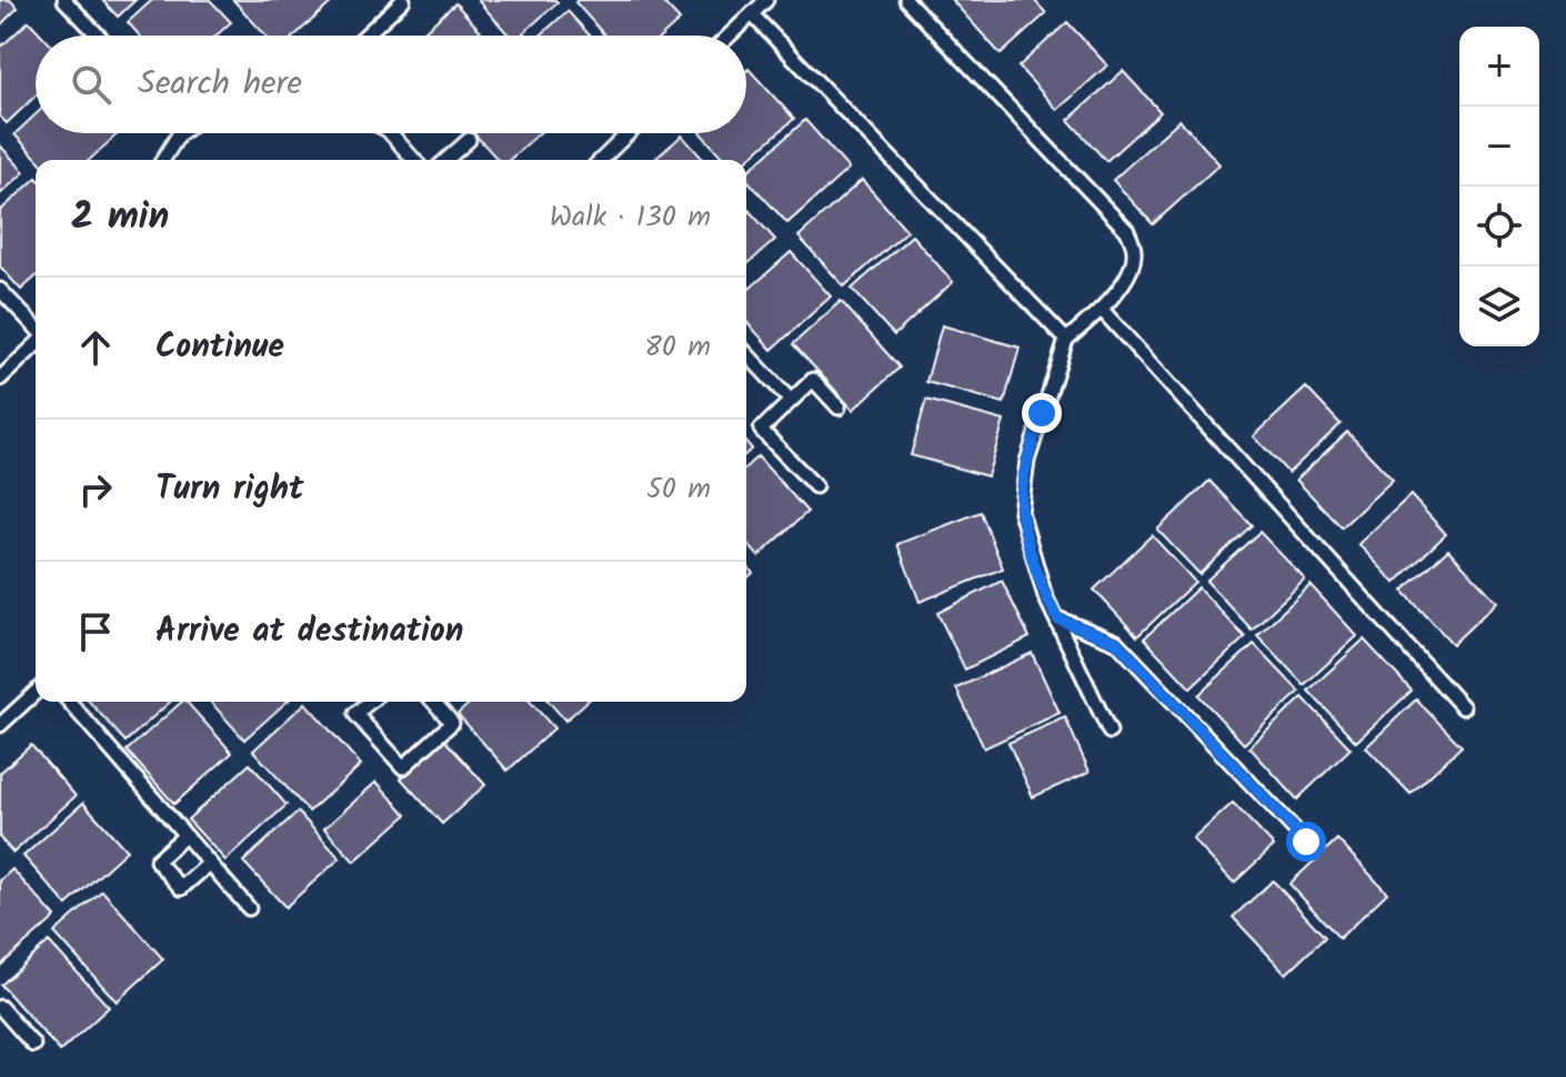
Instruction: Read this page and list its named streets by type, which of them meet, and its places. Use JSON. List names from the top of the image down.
{
  "page": {
    "map_buttons": ["+", "−"],
    "search": "Search here",
    "heading": ["2 min", "Walk · 130 m"],
    "list": [
      ["Continue", "80 m"],
      ["Turn right", "50 m"],
      "Arrive at destination"
    ]
  }
}
